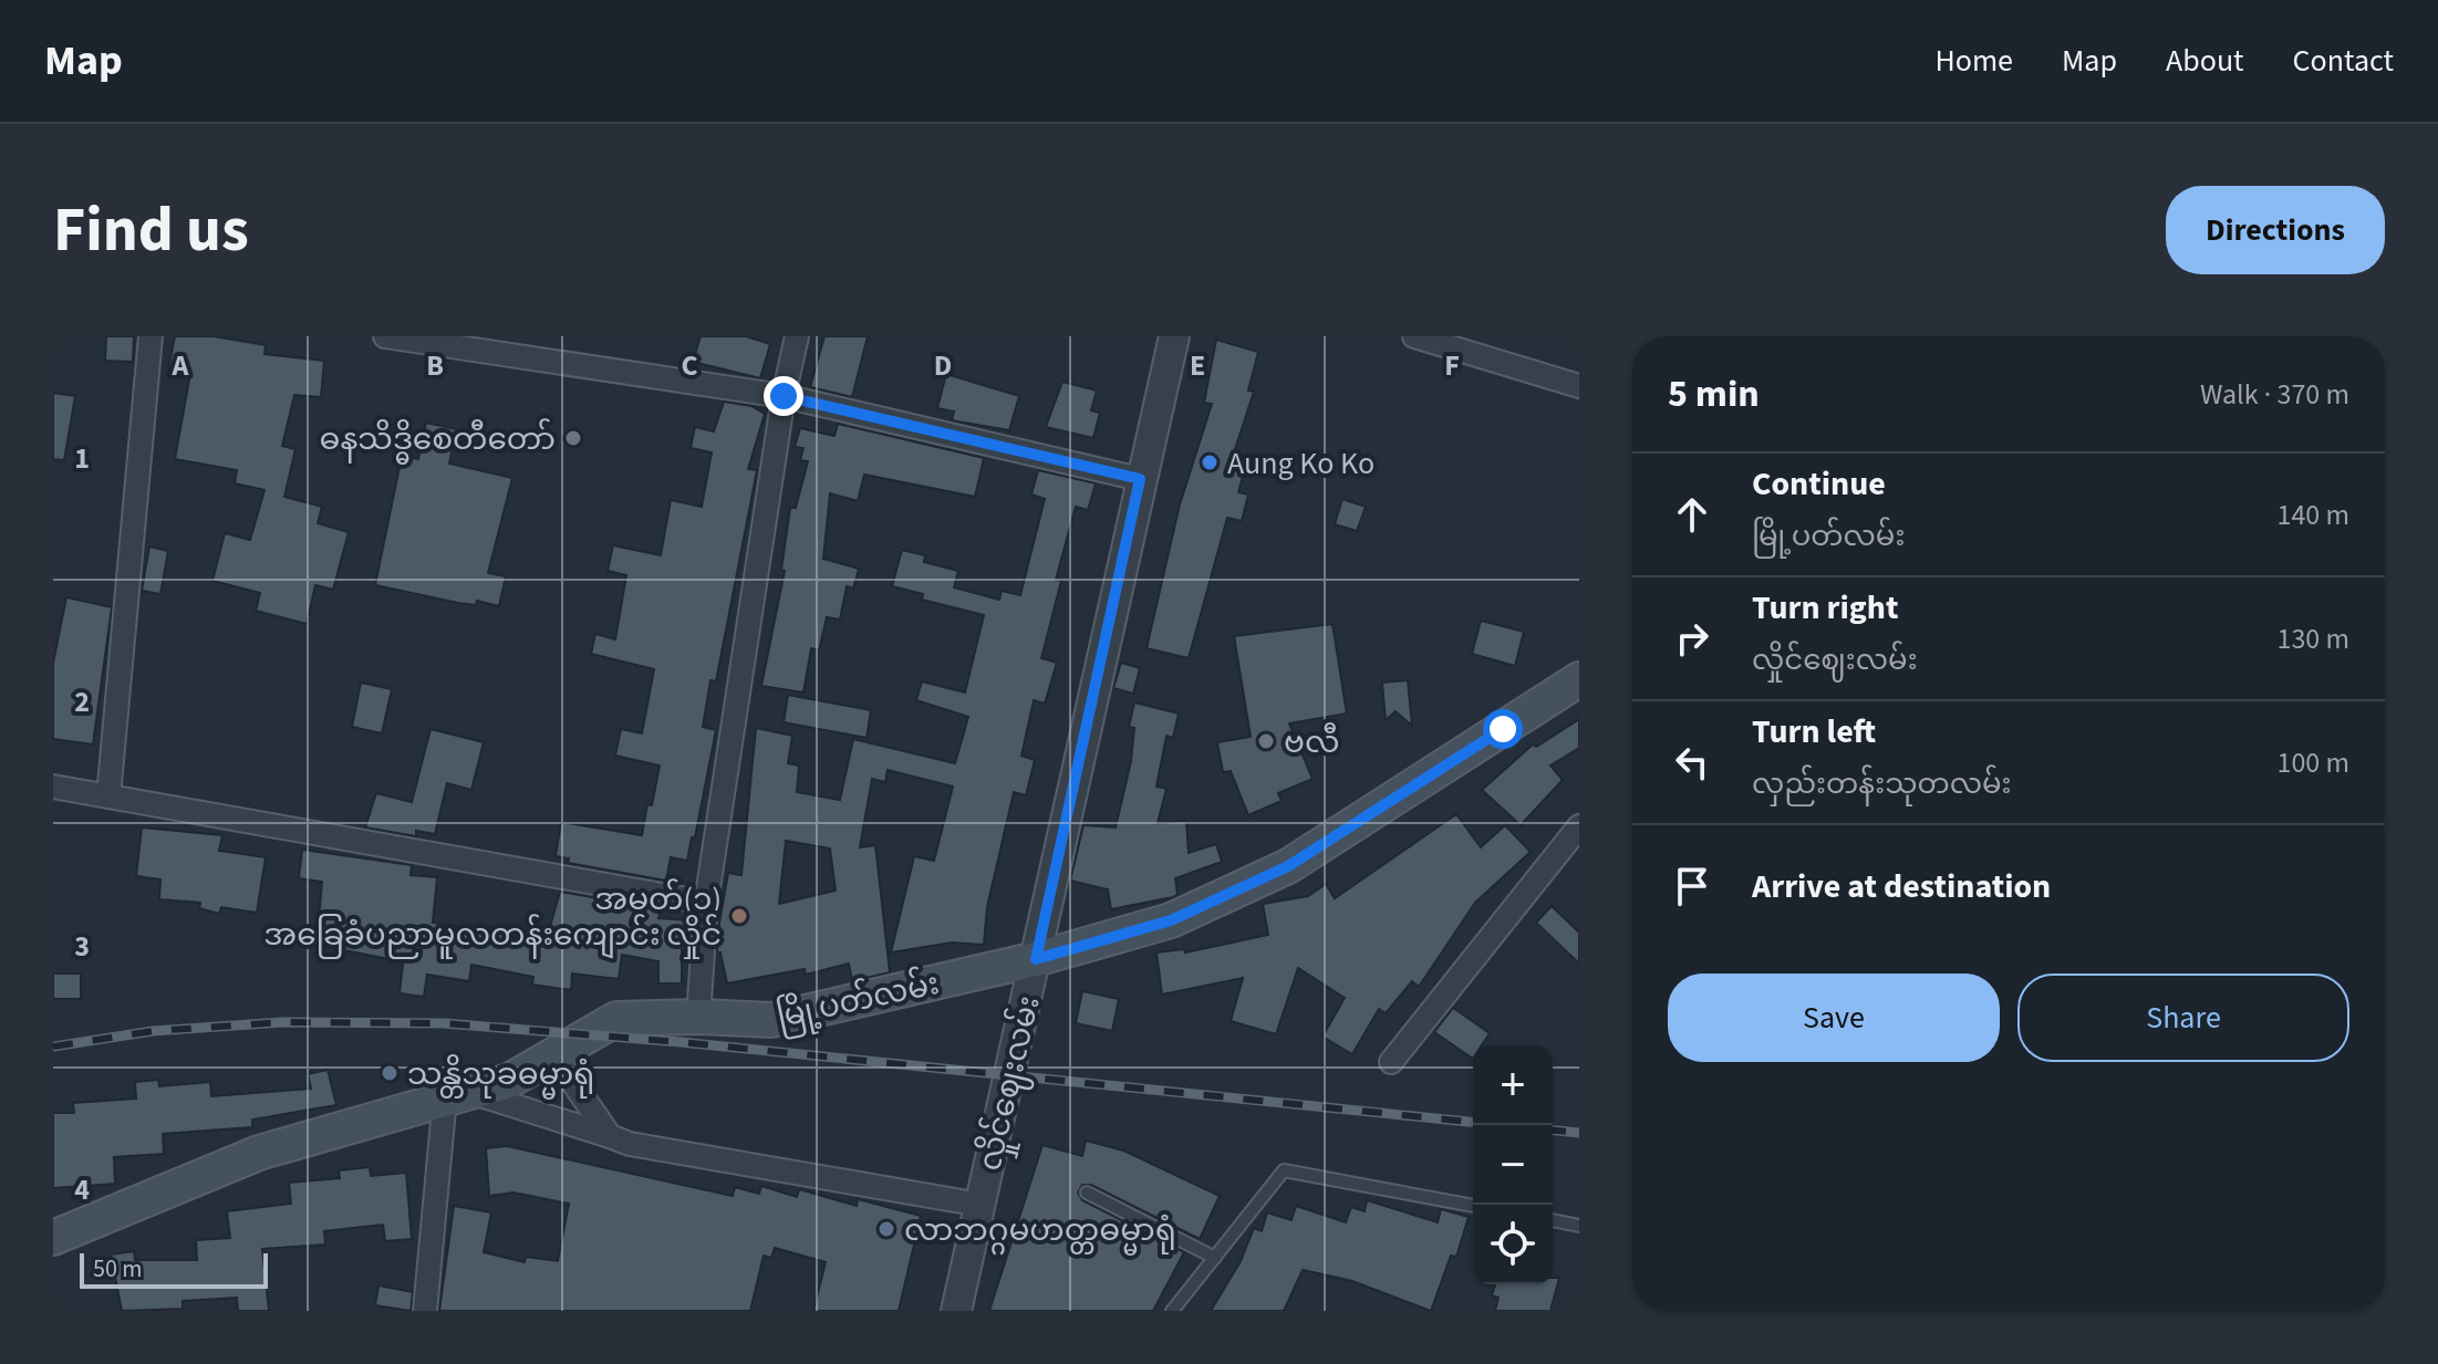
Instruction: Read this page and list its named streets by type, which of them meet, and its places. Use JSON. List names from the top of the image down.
{
  "streets": {
    "main road": ["မြို့ပတ်လမ်း"],
    "street": ["လှိုင်ဈေးလမ်း"]
  },
  "crossings": [
    ["မြို့ပတ်လမ်း", "လှိုင်ဈေးလမ်း"]
  ],
  "places": [
    "ဓနသိဒ္ဓိစေတီတော်",
    "Aung Ko Ko",
    "ဗလီ",
    "အမှတ်(၁) အခြေခံပညာမူလတန်းကျောင်း လှိုင်",
    "သန္တိသုခဓမ္မာရုံ",
    "လာဘဂ္ဂမဟတ္တဓမ္မာရုံ"
  ],
  "scale_bar": "50 m",
  "page": {
    "header": "Map",
    "nav": [
      "Home",
      "Map",
      "About",
      "Contact"
    ],
    "buttons": [
      "Directions",
      ["Save", "Share"]
    ],
    "title": "Find us",
    "heading": ["5 min", "Walk · 370 m"],
    "list": [
      ["Continue", "မြို့ပတ်လမ်း", "140 m"],
      ["Turn right", "လှိုင်ဈေးလမ်း", "130 m"],
      ["Turn left", "လှည်းတန်းသုတလမ်း", "100 m"],
      "Arrive at destination"
    ],
    "map_buttons": ["+", "−"],
    "scale": "50 m"
  },
  "grid": {
    "columns": [
      "A",
      "B",
      "C",
      "D",
      "E",
      "F"
    ],
    "rows": [
      "1",
      "2",
      "3",
      "4"
    ]
  }
}
